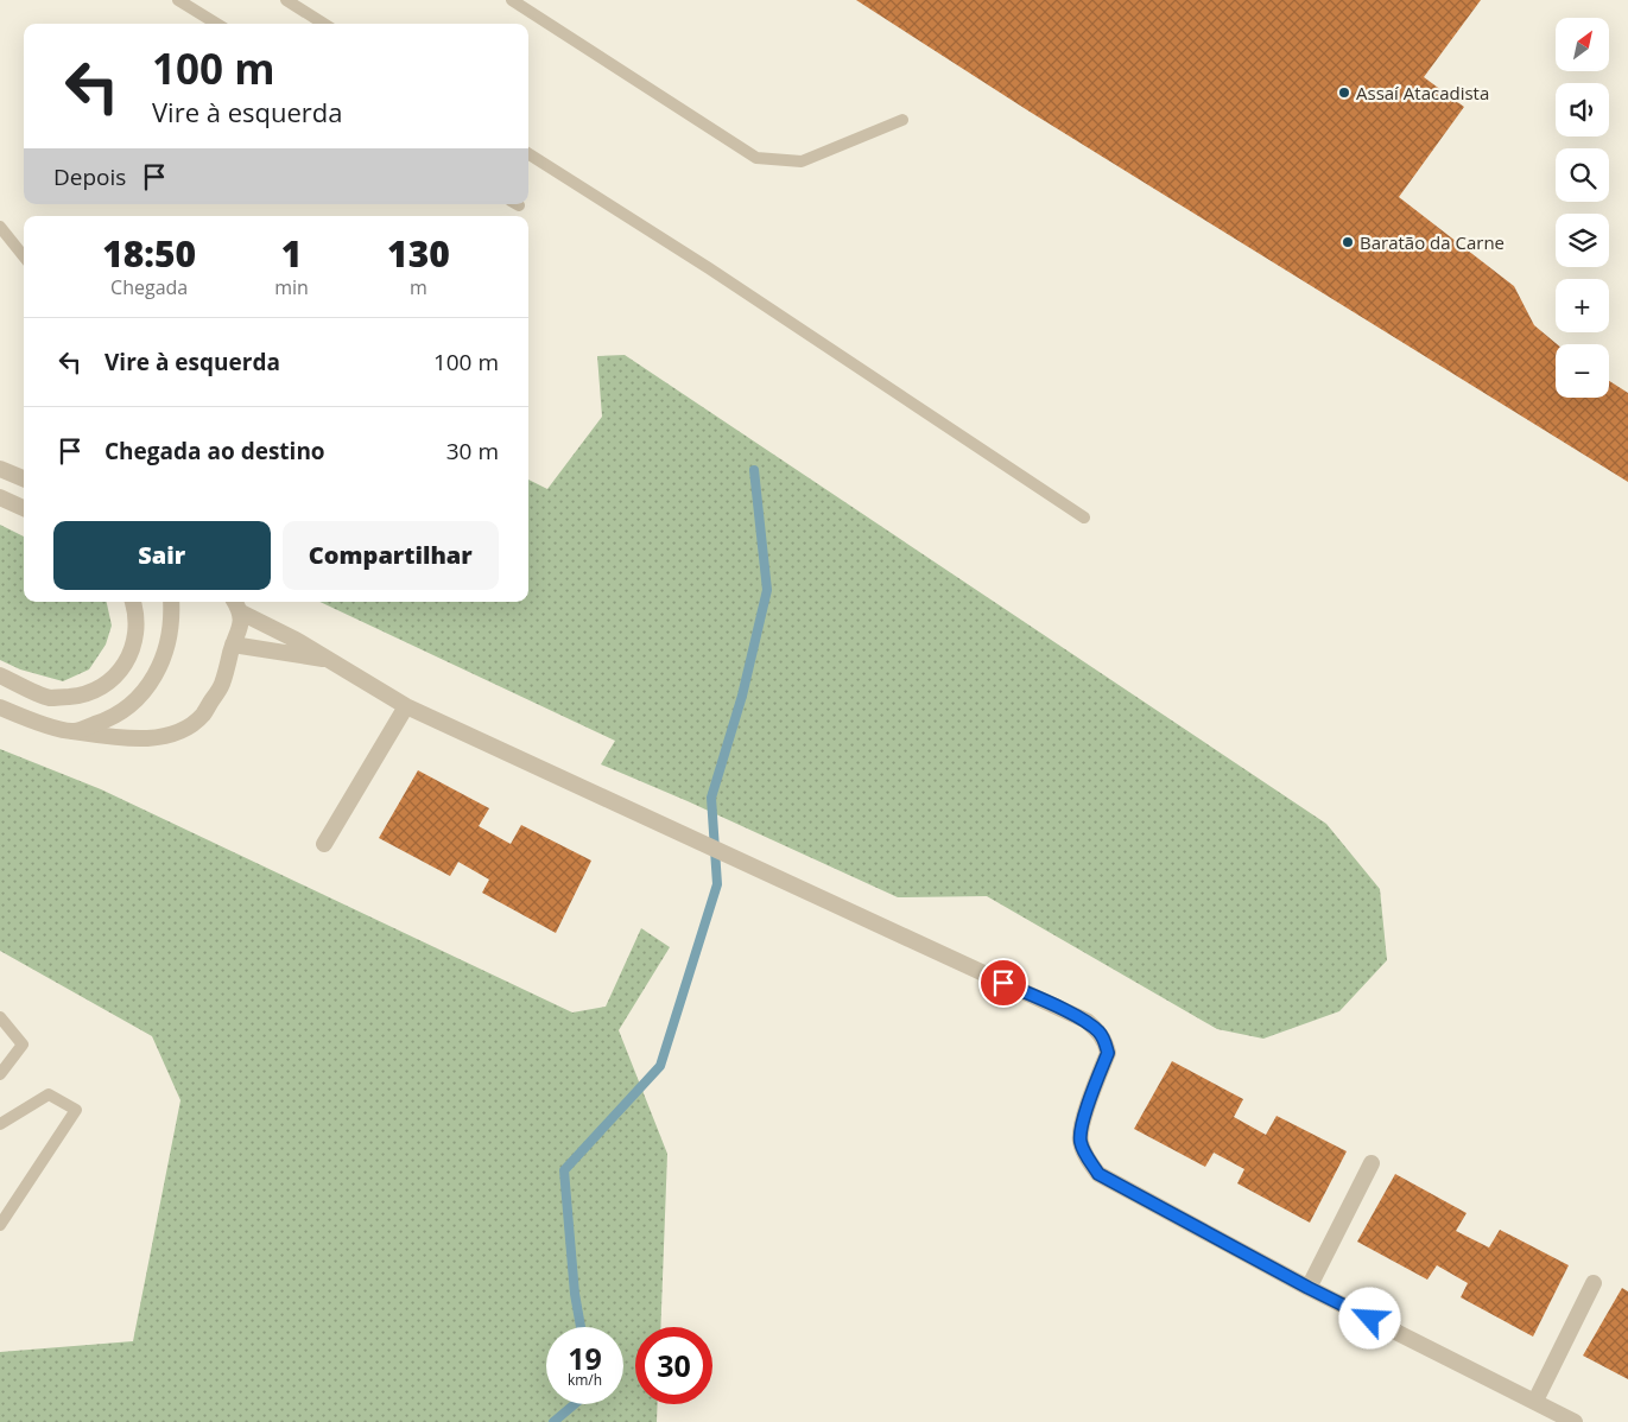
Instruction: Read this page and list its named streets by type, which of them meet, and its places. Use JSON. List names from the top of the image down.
{
  "places": ["Assaí Atacadista", "Baratão da Carne"],
  "north": "top right",
  "page": {
    "map_buttons": ["+", "−"],
    "turn": ["100 m", "Vire à esquerda"],
    "then": "Depois",
    "eta": [
      "18:50",
      "Chegada",
      "1",
      "min",
      "130",
      "m"
    ],
    "list": [
      {
        "name": "Vire à esquerda",
        "value": "100 m"
      },
      {
        "name": "Chegada ao destino",
        "value": "30 m"
      }
    ],
    "buttons": ["Sair", "Compartilhar"],
    "speed": "19 km/h",
    "limit": "30"
  }
}
